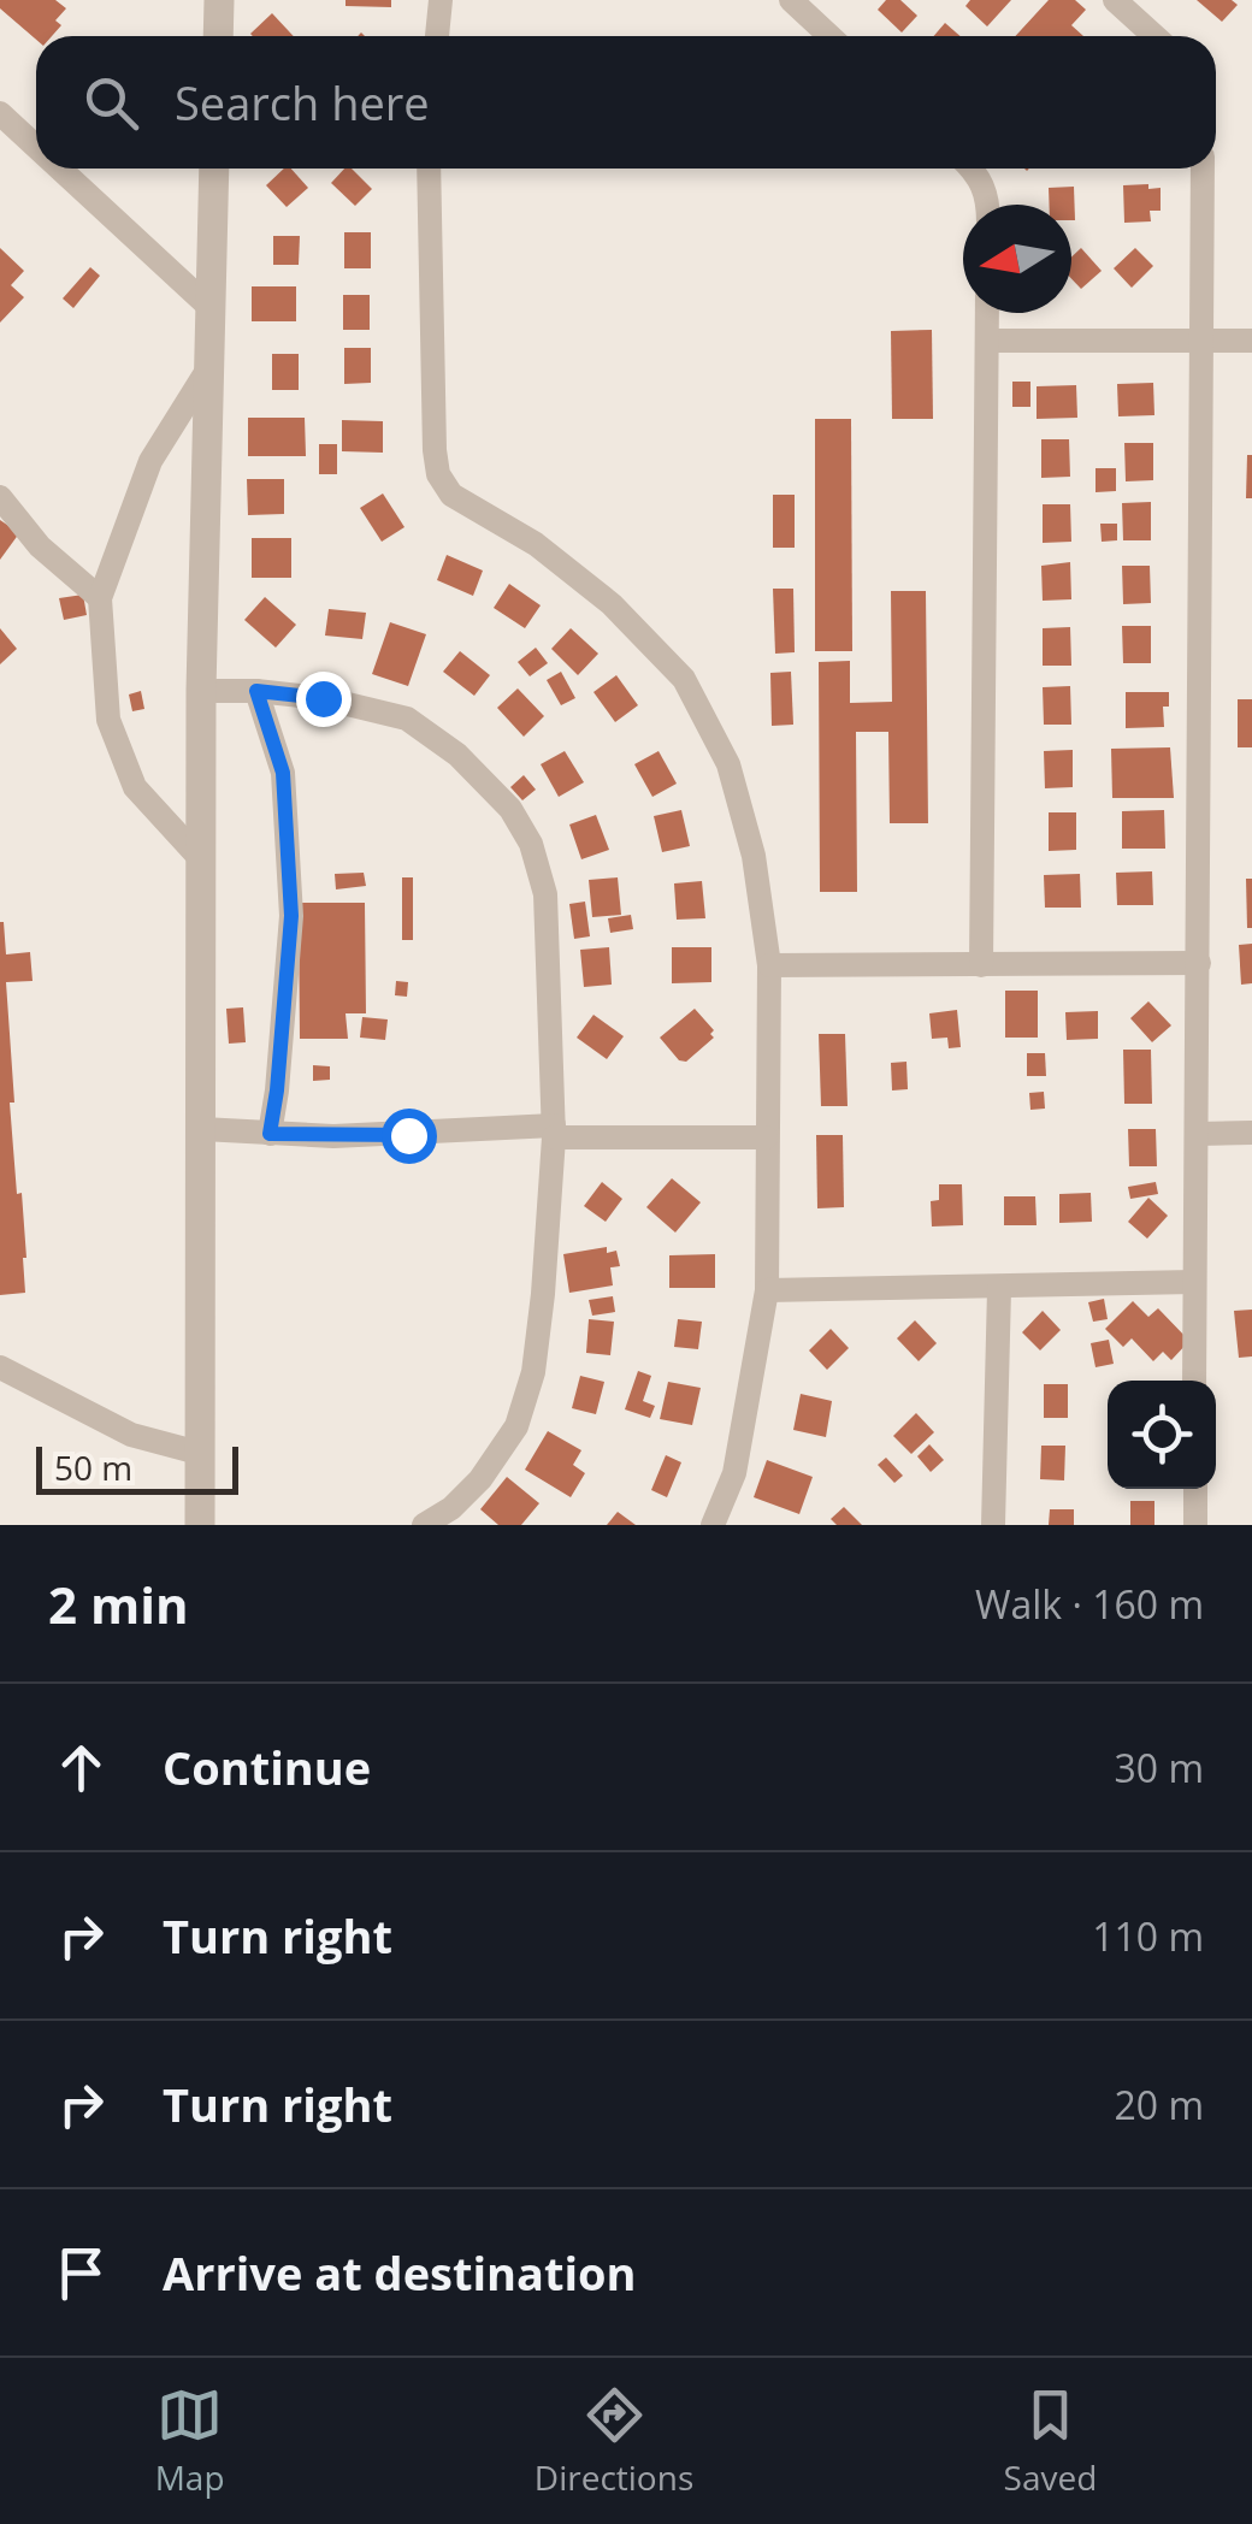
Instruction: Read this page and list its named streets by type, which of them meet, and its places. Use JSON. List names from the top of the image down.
{
  "scale_bar": "50 m",
  "north": "left",
  "page": {
    "search": "Search here",
    "scale": "50 m",
    "heading": ["2 min", "Walk · 160 m"],
    "list": [
      ["Continue", "30 m"],
      ["Turn right", "110 m"],
      ["Turn right", "20 m"],
      "Arrive at destination"
    ],
    "nav": ["Map", "Directions", "Saved"]
  }
}
